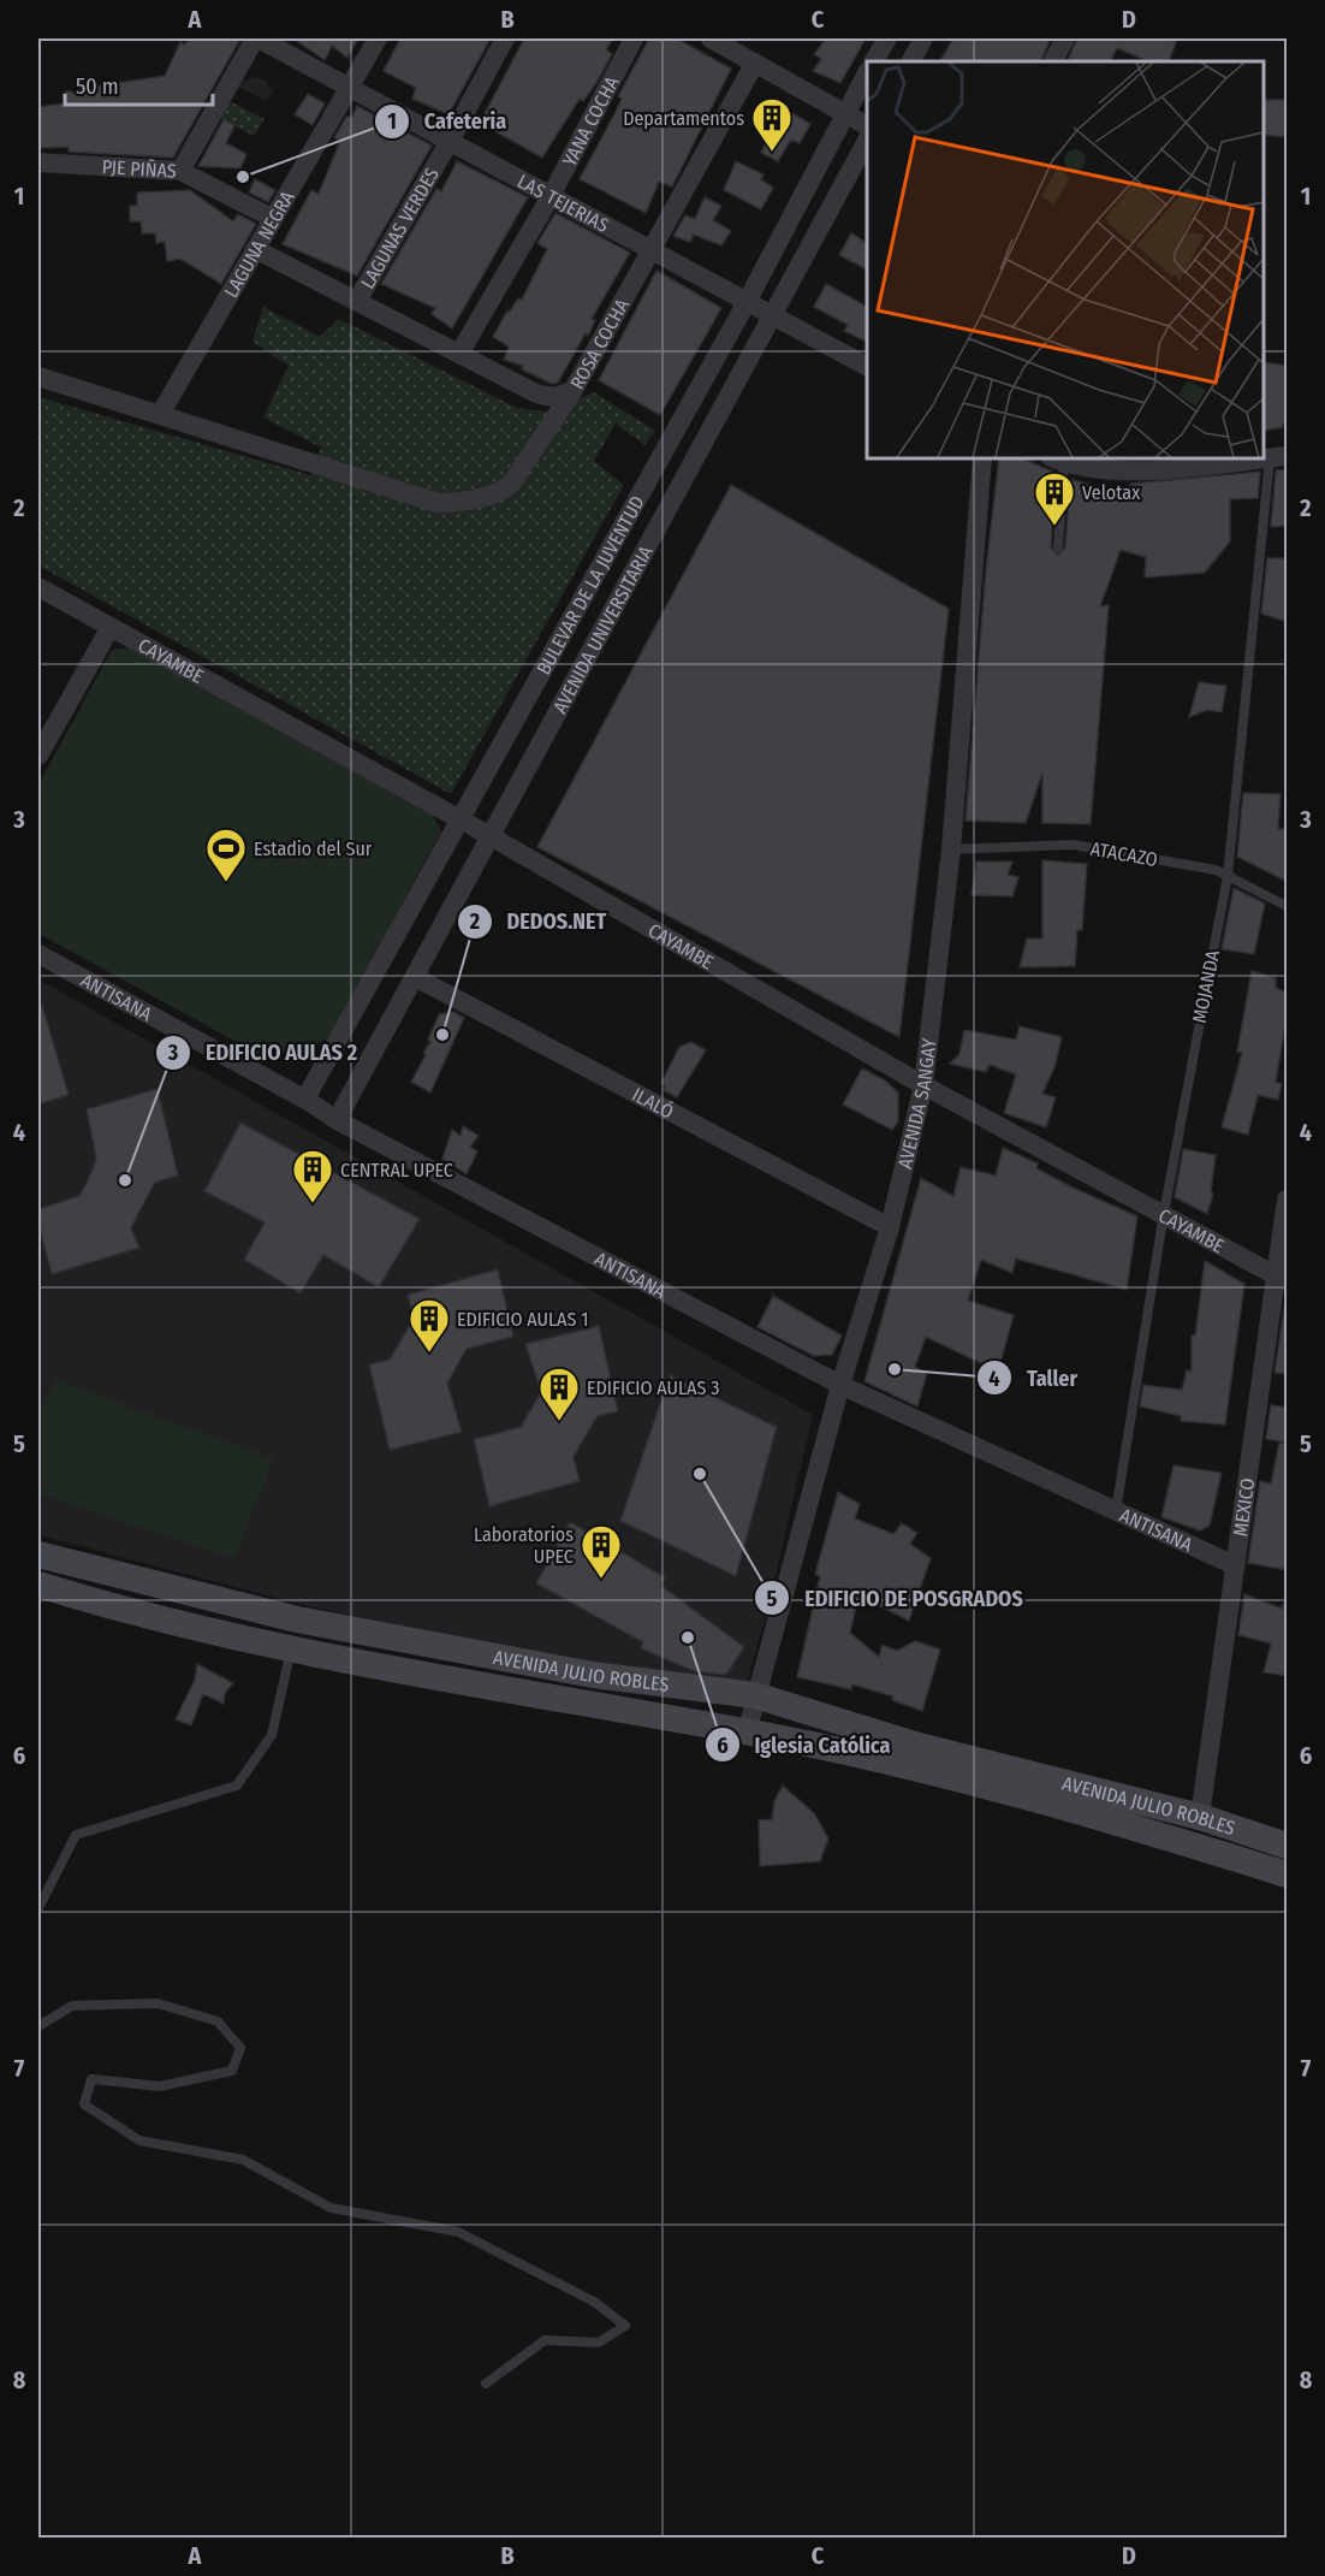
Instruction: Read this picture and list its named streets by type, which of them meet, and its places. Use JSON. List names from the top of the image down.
{
  "streets": {
    "main road": ["AVENIDA JULIO ROBLES"],
    "street": [
      "YANA COCHA",
      "PJE PIÑAS",
      "LAS TEJERIAS",
      "LAGUNAS VERDES",
      "LAGUNA NEGRA",
      "ROSA COCHA",
      "BULEVAR DE LA JUVENTUD",
      "AVENIDA UNIVERSITARIA",
      "CAYAMBE",
      "ANTISANA",
      "ILALÓ",
      "AVENIDA SANGAY",
      "MEXICO"
    ],
    "lane": ["ATACAZO", "MOJANDA"]
  },
  "crossings": [
    ["YANA COCHA", "LAS TEJERIAS"],
    ["YANA COCHA", "ROSA COCHA"],
    ["PJE PIÑAS", "LAGUNA NEGRA"],
    ["LAS TEJERIAS", "LAGUNAS VERDES"],
    ["LAS TEJERIAS", "LAGUNA NEGRA"],
    ["LAS TEJERIAS", "ROSA COCHA"],
    ["LAS TEJERIAS", "BULEVAR DE LA JUVENTUD"],
    ["LAS TEJERIAS", "AVENIDA UNIVERSITARIA"],
    ["LAGUNAS VERDES", "ROSA COCHA"],
    ["LAGUNA NEGRA", "ROSA COCHA"],
    ["BULEVAR DE LA JUVENTUD", "CAYAMBE"],
    ["BULEVAR DE LA JUVENTUD", "ANTISANA"],
    ["AVENIDA UNIVERSITARIA", "CAYAMBE"],
    ["AVENIDA UNIVERSITARIA", "ANTISANA"],
    ["AVENIDA UNIVERSITARIA", "ILALÓ"],
    ["CAYAMBE", "MOJANDA"],
    ["CAYAMBE", "AVENIDA SANGAY"],
    ["CAYAMBE", "MEXICO"],
    ["ATACAZO", "MOJANDA"],
    ["ATACAZO", "AVENIDA SANGAY"],
    ["MOJANDA", "ANTISANA"],
    ["ANTISANA", "AVENIDA SANGAY"],
    ["ANTISANA", "MEXICO"],
    ["ILALÓ", "AVENIDA SANGAY"],
    ["AVENIDA SANGAY", "AVENIDA JULIO ROBLES"],
    ["MEXICO", "AVENIDA JULIO ROBLES"]
  ],
  "places": {
    "building": [
      "Departamentos",
      "Velotax",
      "CENTRAL UPEC",
      "EDIFICIO AULAS 1",
      "EDIFICIO AULAS 3",
      "Laboratorios UPEC"
    ],
    "other": [
      "Cafeteria",
      "DEDOS.NET",
      "EDIFICIO AULAS 2",
      "Taller",
      "EDIFICIO DE POSGRADOS",
      "Iglesia Católica"
    ],
    "sports": ["Estadio del Sur"]
  },
  "scale_bar": "50 m",
  "grid": {
    "columns": [
      "A",
      "B",
      "C",
      "D"
    ],
    "rows": [
      "1",
      "2",
      "3",
      "4",
      "5",
      "6",
      "7",
      "8"
    ]
  }
}
